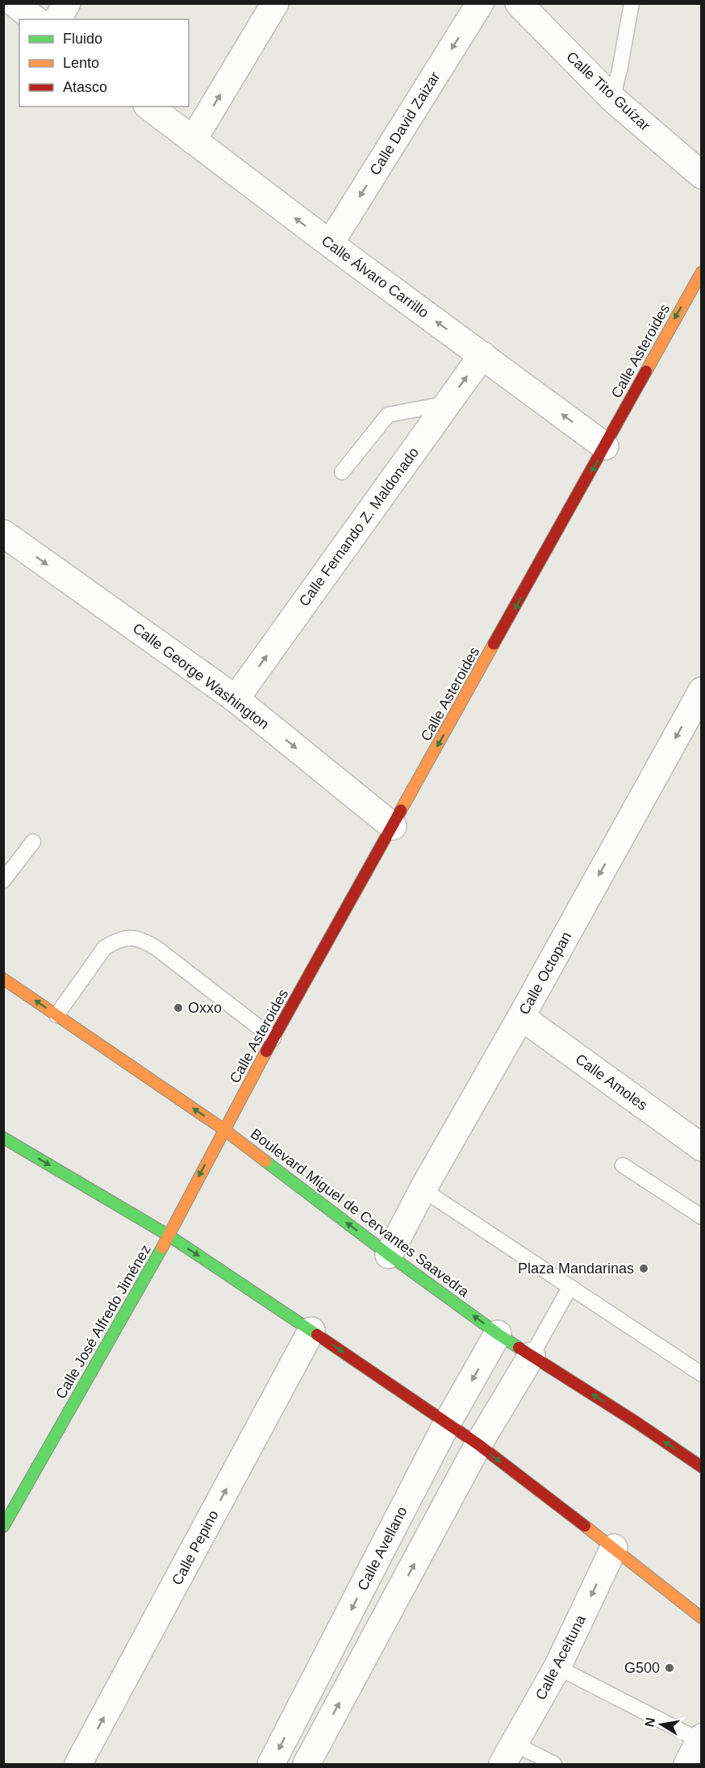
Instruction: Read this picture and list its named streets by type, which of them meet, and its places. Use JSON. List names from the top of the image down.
{
  "streets": {
    "main road": ["Calle Asteroides", "Boulevard Miguel de Cervantes Saavedra", "Calle José Alfredo Jiménez"],
    "street": [
      "Calle Tito Guízar",
      "Calle David Zaizar",
      "Calle Álvaro Carrillo",
      "Calle Fernando Z. Maldonado",
      "Calle George Washington",
      "Calle Octopan",
      "Calle Amoles",
      "Calle Pepino",
      "Calle Avellano",
      "Calle Aceituna"
    ]
  },
  "crossings": [
    ["Calle David Zaizar", "Calle Álvaro Carrillo"],
    ["Calle Álvaro Carrillo", "Calle Asteroides"],
    ["Calle Álvaro Carrillo", "Calle Fernando Z. Maldonado"],
    ["Calle Asteroides", "Calle George Washington"],
    ["Calle Asteroides", "Boulevard Miguel de Cervantes Saavedra"],
    ["Calle Asteroides", "Calle José Alfredo Jiménez"],
    ["Calle Fernando Z. Maldonado", "Calle George Washington"],
    ["Calle Octopan", "Calle Amoles"],
    ["Calle Octopan", "Boulevard Miguel de Cervantes Saavedra"],
    ["Boulevard Miguel de Cervantes Saavedra", "Calle José Alfredo Jiménez"],
    ["Boulevard Miguel de Cervantes Saavedra", "Calle Avellano"]
  ],
  "one_way": [
    "Calle Álvaro Carrillo",
    "Calle Asteroides",
    "Calle Fernando Z. Maldonado",
    "Calle George Washington",
    "Calle Octopan",
    "Boulevard Miguel de Cervantes Saavedra"
  ],
  "places": ["Oxxo", "Plaza Mandarinas", "G500"],
  "legend": ["Fluido", "Lento", "Atasco"],
  "north": "left"
}
